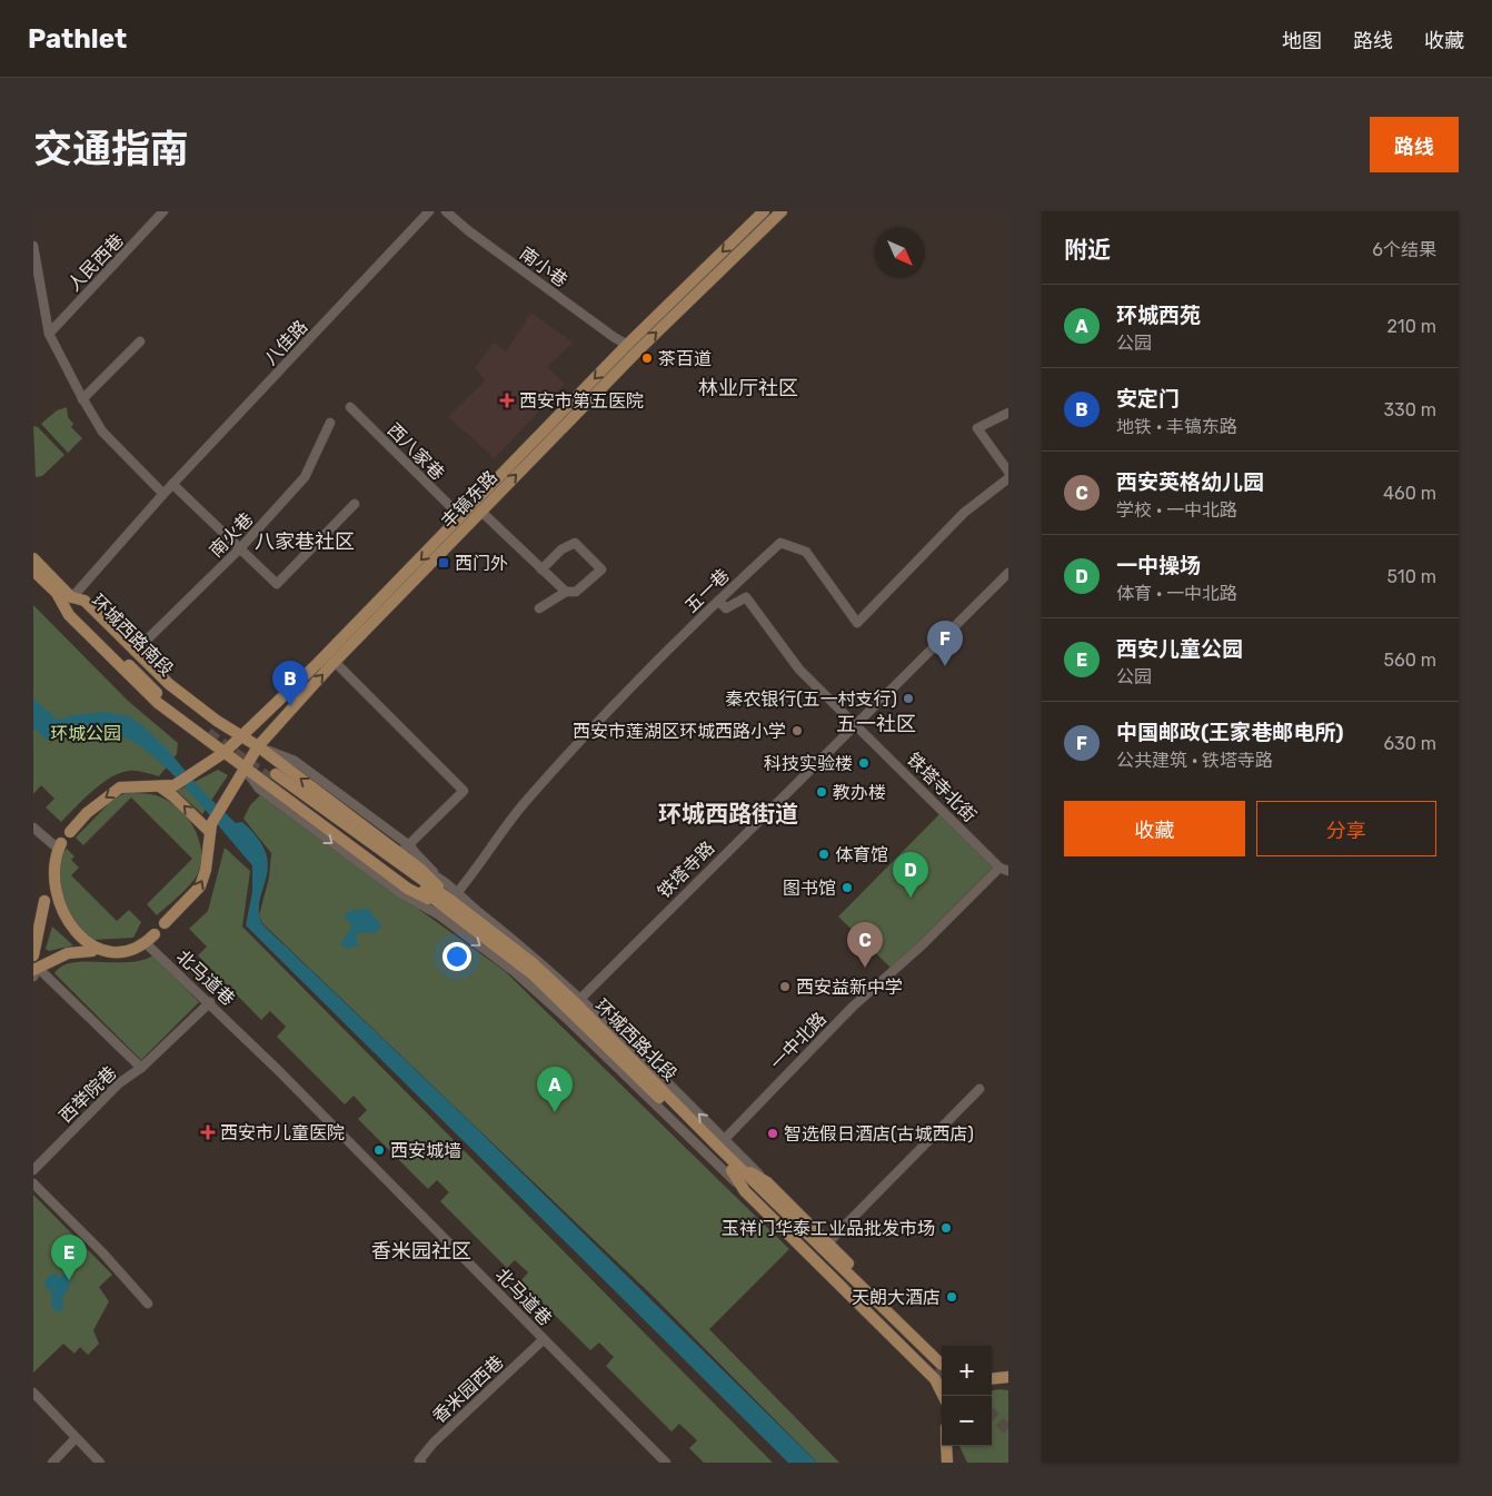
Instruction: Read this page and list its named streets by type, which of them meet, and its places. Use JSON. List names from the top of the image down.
{
  "streets": {
    "main road": ["丰镐东路", "环城西路南段", "环城西路北段"],
    "street": [
      "人民西巷",
      "南小巷",
      "八佳路",
      "西八家巷",
      "南火巷",
      "五一巷",
      "铁塔寺北街",
      "铁塔寺路",
      "北马道巷",
      "一中北路",
      "西举院巷",
      "香米园西巷"
    ]
  },
  "crossings": [
    ["南小巷", "丰镐东路"],
    ["八佳路", "环城西路南段"],
    ["西八家巷", "丰镐东路"],
    ["五一巷", "铁塔寺北街"],
    ["五一巷", "环城西路北段"],
    ["铁塔寺北街", "铁塔寺路"],
    ["铁塔寺北街", "一中北路"],
    ["铁塔寺路", "环城西路北段"],
    ["北马道巷", "西举院巷"],
    ["北马道巷", "香米园西巷"],
    ["环城西路北段", "一中北路"]
  ],
  "districts": [
    "林业厅社区",
    "八家巷社区",
    "五一社区",
    "环城西路街道",
    "香米园社区"
  ],
  "parks": ["环城公园"],
  "places": {
    "other": [
      "茶百道",
      "秦农银行(五一村支行)",
      "西安市莲湖区环城西路小学",
      "科技实验楼",
      "教办楼",
      "体育馆",
      "图书馆",
      "西安益新中学",
      "智选假日酒店(古城西店)",
      "西安城墙",
      "玉祥门华泰工业品批发市场",
      "天朗大酒店"
    ],
    "health": ["西安市第五医院", "西安市儿童医院"],
    "transit": ["西门外"]
  },
  "north": "bottom right",
  "page": {
    "header": "Pathlet",
    "nav": ["地图", "路线", "收藏"],
    "title": "交通指南",
    "buttons": [
      "路线",
      ["收藏", "分享"]
    ],
    "heading": ["附近", "6个结果"],
    "list": [
      {
        "mark": "A",
        "name": "环城西苑",
        "note": "公园",
        "value": "210 m"
      },
      {
        "mark": "B",
        "name": "安定门",
        "note": "地铁 · 丰镐东路",
        "value": "330 m"
      },
      {
        "mark": "C",
        "name": "西安英格幼儿园",
        "note": "学校 · 一中北路",
        "value": "460 m"
      },
      {
        "mark": "D",
        "name": "一中操场",
        "note": "体育 · 一中北路",
        "value": "510 m"
      },
      {
        "mark": "E",
        "name": "西安儿童公园",
        "note": "公园",
        "value": "560 m"
      },
      {
        "mark": "F",
        "name": "中国邮政(王家巷邮电所)",
        "note": "公共建筑 · 铁塔寺路",
        "value": "630 m"
      }
    ],
    "pins": [
      "F",
      "B",
      "D",
      "C",
      "A",
      "E"
    ],
    "map_buttons": ["+", "−"]
  }
}
